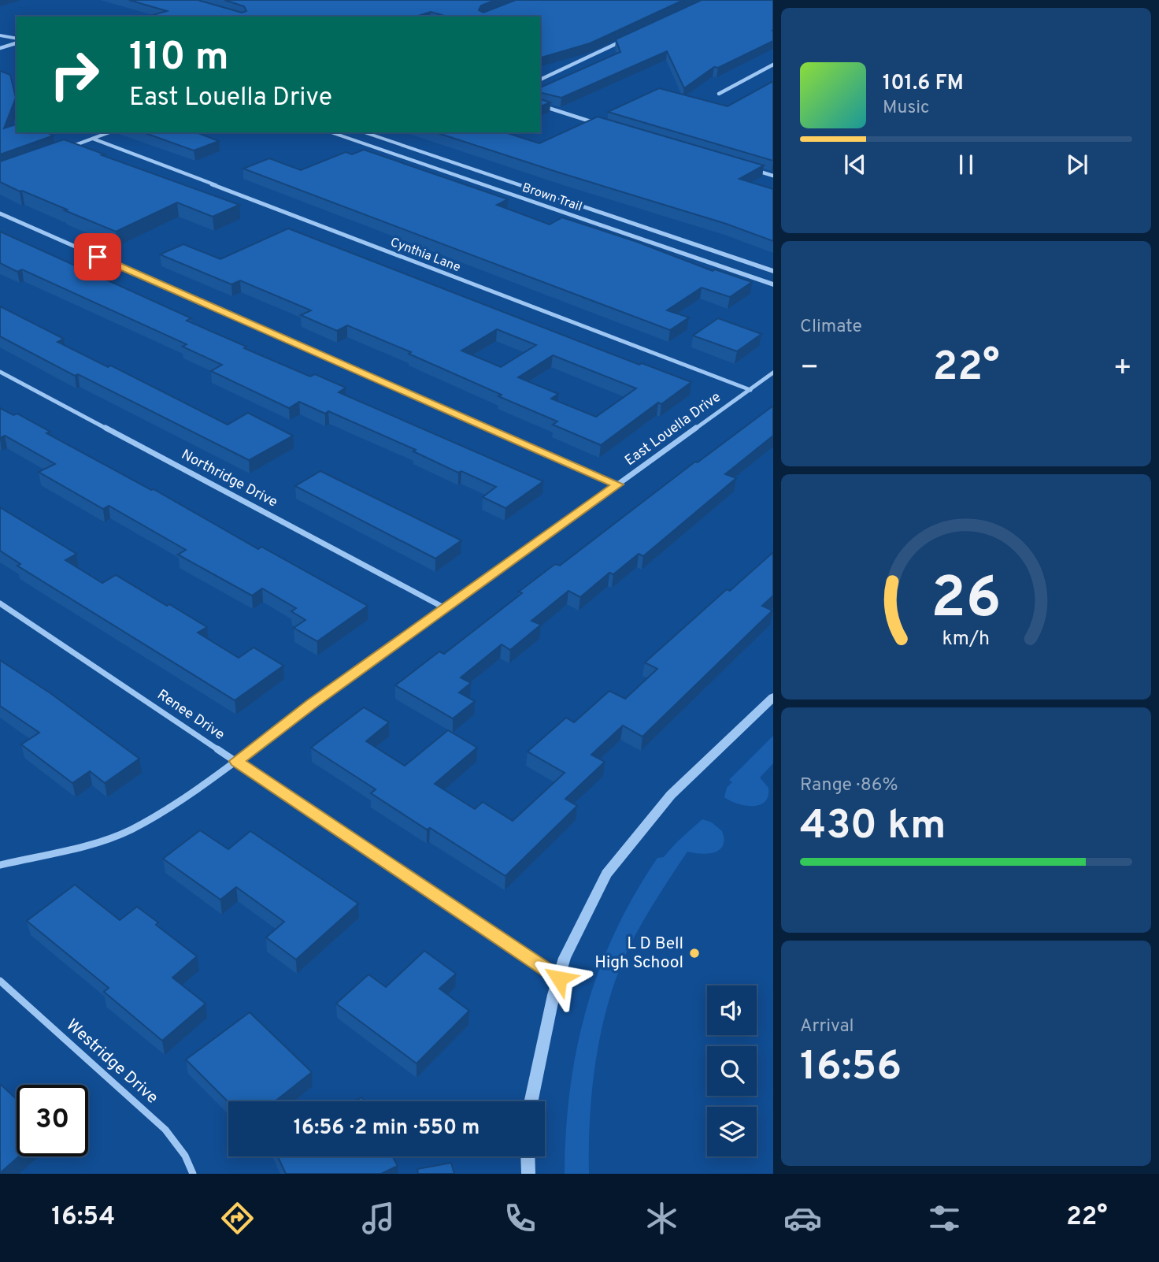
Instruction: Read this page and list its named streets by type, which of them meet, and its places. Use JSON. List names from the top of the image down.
{
  "streets": {
    "street": [
      "Brown Trail",
      "Cynthia Lane",
      "East Louella Drive",
      "Northridge Drive",
      "Renee Drive",
      "Westridge Drive"
    ]
  },
  "crossings": [
    ["Cynthia Lane", "East Louella Drive"],
    ["East Louella Drive", "Northridge Drive"],
    ["East Louella Drive", "Renee Drive"]
  ],
  "places": ["L D Bell High School"],
  "page": {
    "turn": ["110 m", "East Louella Drive"],
    "song": ["101.6 FM", "Music"],
    "tile": [
      "Climate",
      ["Range · 86%", "430 km"],
      ["Arrival", "16:56"]
    ],
    "heat": ["−", "22°", "+"],
    "limit": "30",
    "trip": "16:56 · 2 min · 550 m",
    "tabs": ["16:54", "22°"],
    "gauge": ["26", "km/h"]
  }
}
